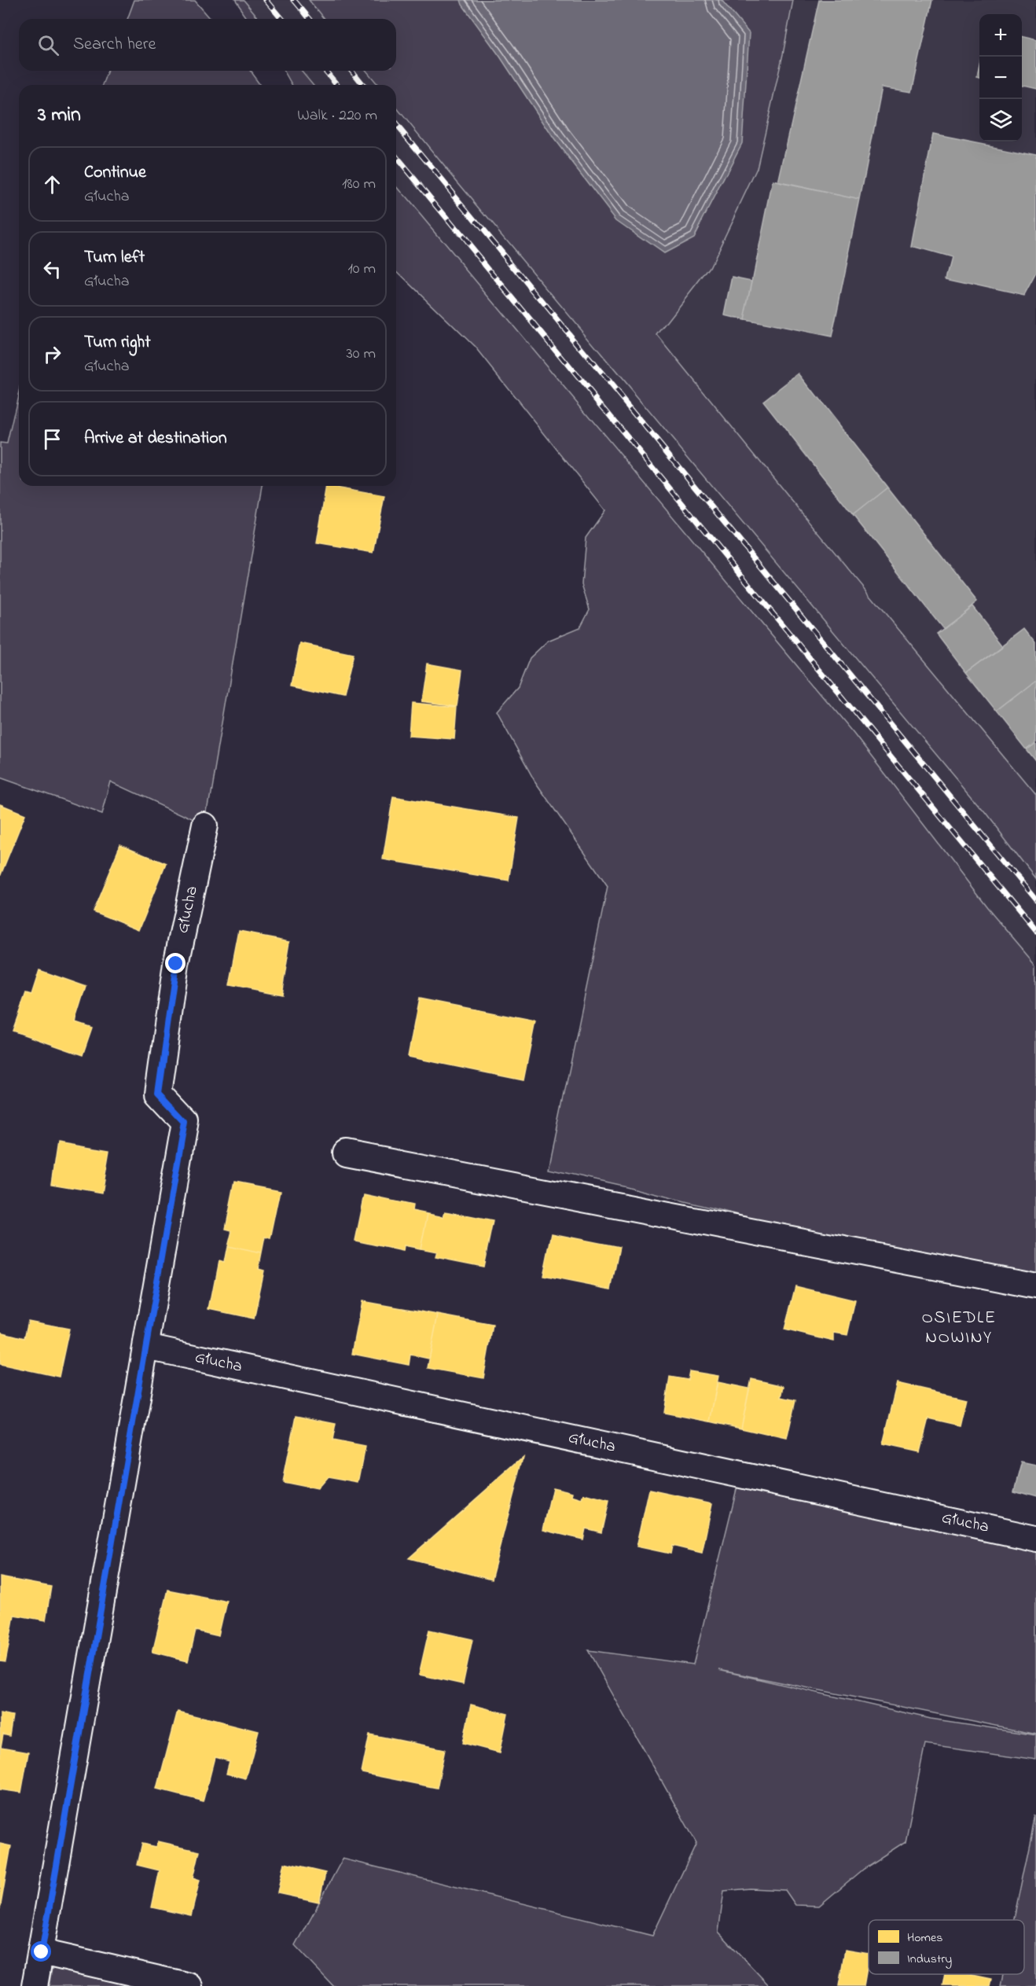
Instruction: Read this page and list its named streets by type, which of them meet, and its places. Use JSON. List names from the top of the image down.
{
  "streets": {
    "street": ["Głucha"]
  },
  "districts": ["OSIEDLE NOWINY"],
  "legend": ["Homes", "Industry"],
  "page": {
    "map_buttons": ["+", "−"],
    "search": "Search here",
    "heading": ["3 min", "Walk · 220 m"],
    "list": [
      ["Continue", "Głucha", "180 m"],
      ["Turn left", "Głucha", "10 m"],
      ["Turn right", "Głucha", "30 m"],
      "Arrive at destination"
    ]
  }
}
